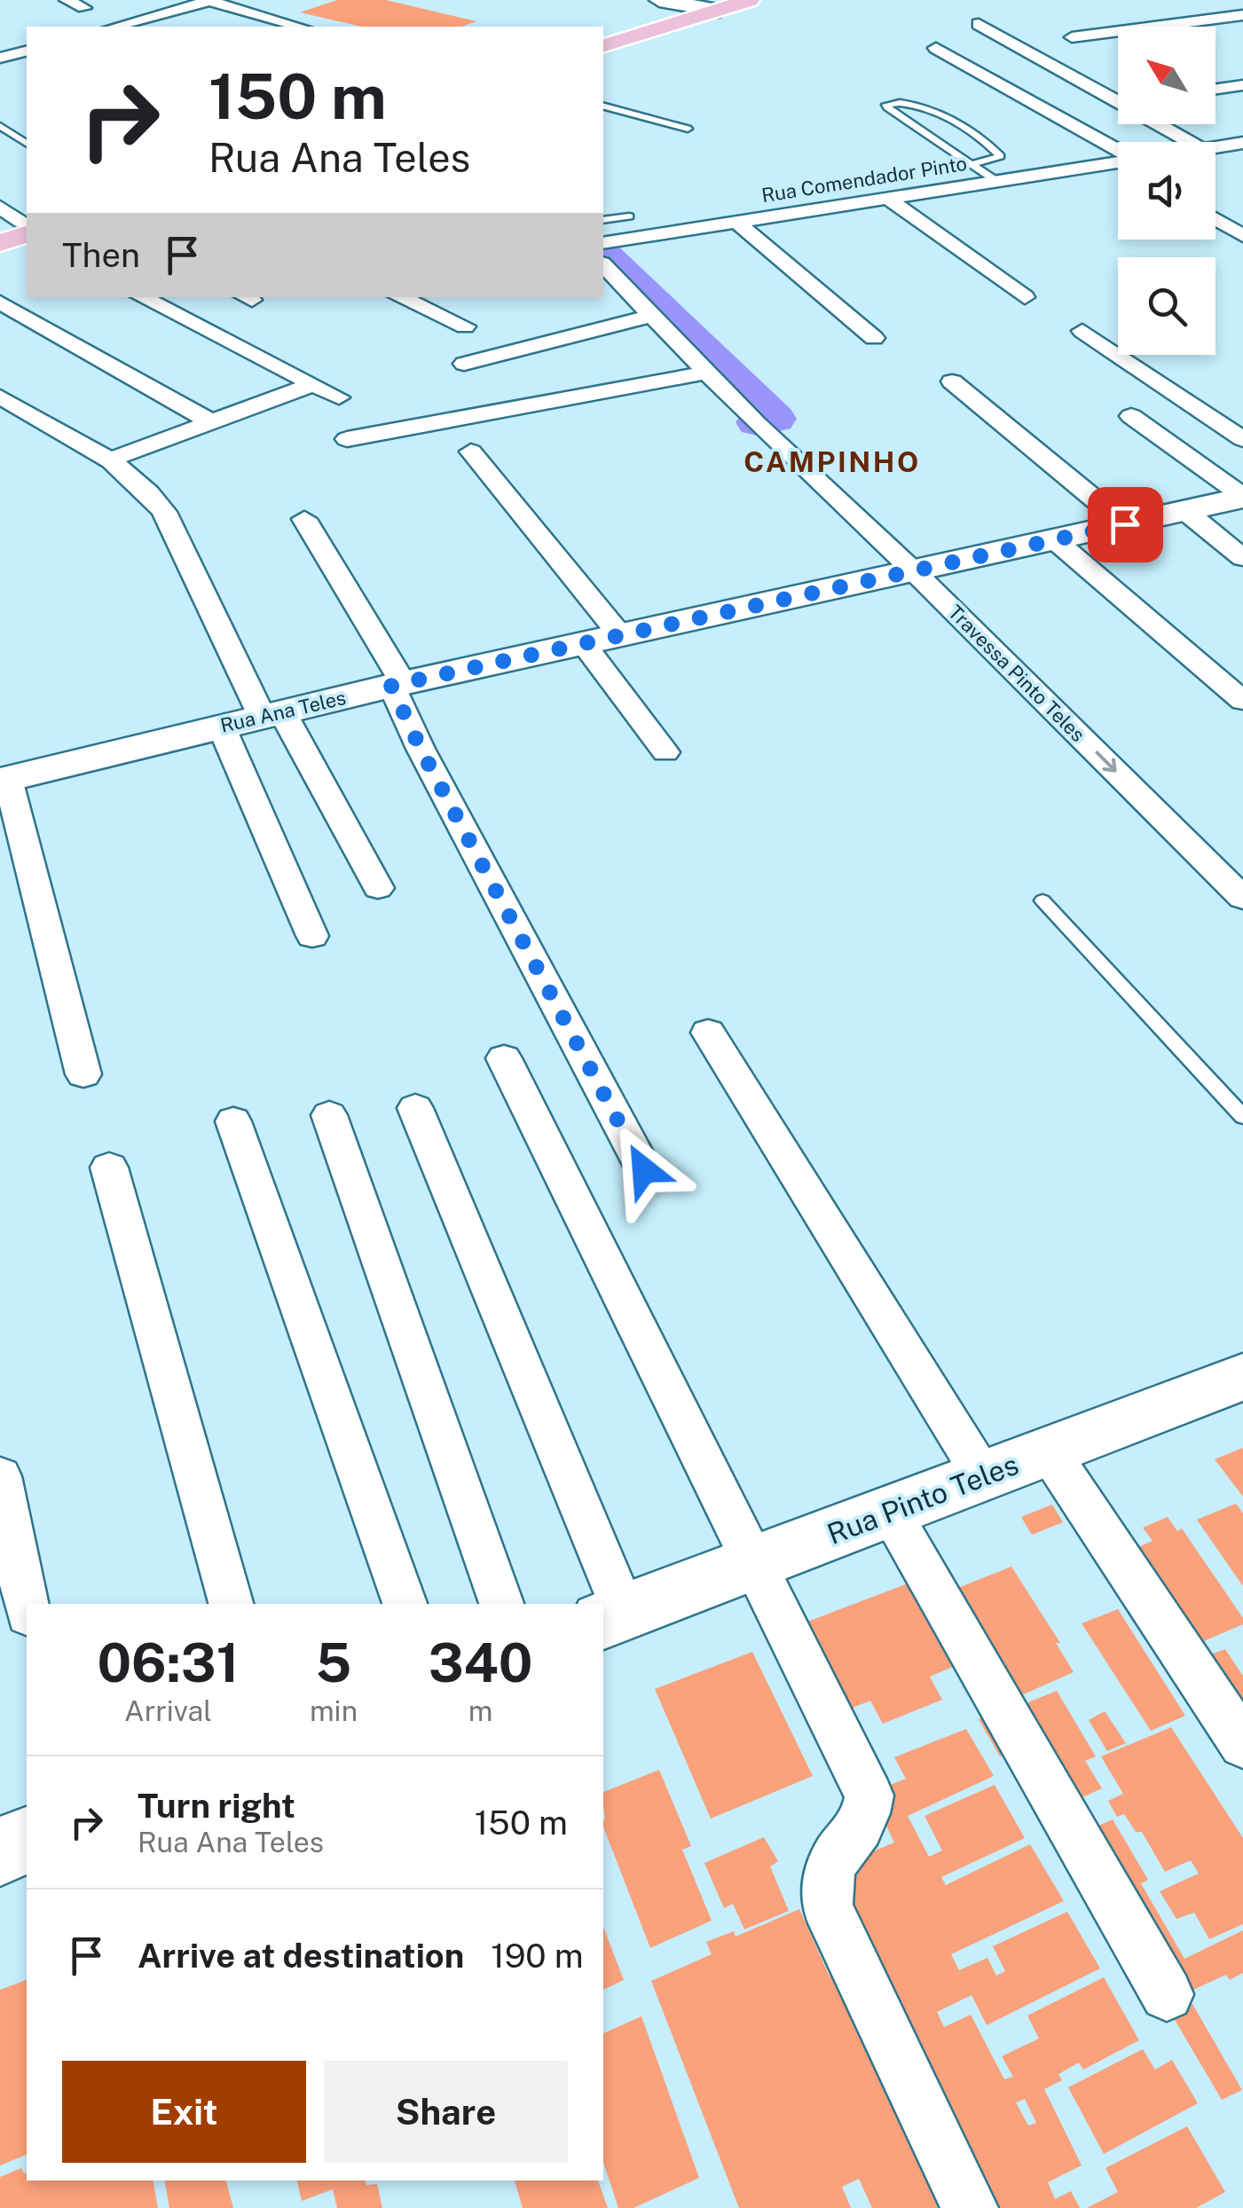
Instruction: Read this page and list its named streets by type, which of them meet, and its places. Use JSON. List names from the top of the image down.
{
  "streets": {
    "street": [
      "Rua Comendador Pinto",
      "Travessa Pinto Teles",
      "Rua Ana Teles",
      "Rua Pinto Teles"
    ]
  },
  "crossings": [
    ["Travessa Pinto Teles", "Rua Ana Teles"]
  ],
  "districts": ["CAMPINHO"],
  "north": "top left",
  "page": {
    "turn": ["150 m", "Rua Ana Teles"],
    "then": "Then",
    "eta": [
      "06:31",
      "Arrival",
      "5",
      "min",
      "340",
      "m"
    ],
    "list": [
      {
        "name": "Turn right",
        "note": "Rua Ana Teles",
        "value": "150 m"
      },
      {
        "name": "Arrive at destination",
        "value": "190 m"
      }
    ],
    "buttons": ["Exit", "Share"]
  }
}
